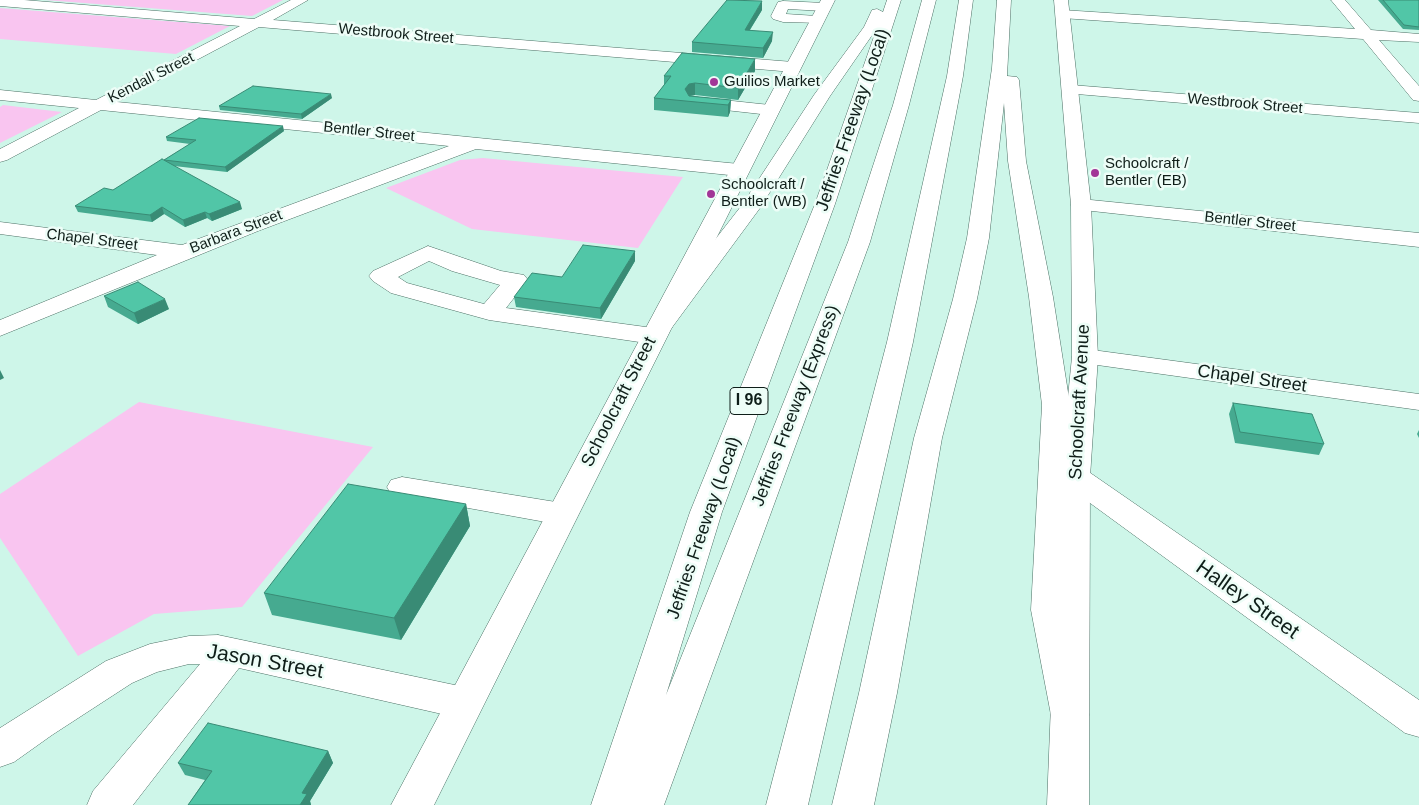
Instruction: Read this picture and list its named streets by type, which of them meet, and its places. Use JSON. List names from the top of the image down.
{
  "streets": {
    "main road": [
      "Westbrook Street",
      "Kendall Street",
      "Jeffries Freeway (Local)",
      "Bentler Street",
      "Barbara Street",
      "Chapel Street",
      "I 96",
      "Schoolcraft Street",
      "Schoolcraft Avenue",
      "Jeffries Freeway (Express)",
      "Halley Street",
      "Jason Street"
    ]
  },
  "crossings": [
    ["Westbrook Street", "Kendall Street"],
    ["Westbrook Street", "Schoolcraft Street"],
    ["Westbrook Street", "Schoolcraft Avenue"],
    ["Kendall Street", "Bentler Street"],
    ["Bentler Street", "Barbara Street"],
    ["Bentler Street", "Schoolcraft Street"],
    ["Bentler Street", "Schoolcraft Avenue"],
    ["Barbara Street", "Chapel Street"],
    ["Chapel Street", "Schoolcraft Avenue"],
    ["Schoolcraft Street", "Jason Street"],
    ["Schoolcraft Avenue", "Halley Street"]
  ],
  "places": ["Guilios Market", "Schoolcraft / Bentler (EB)", "Schoolcraft / Bentler (WB)"]
}
